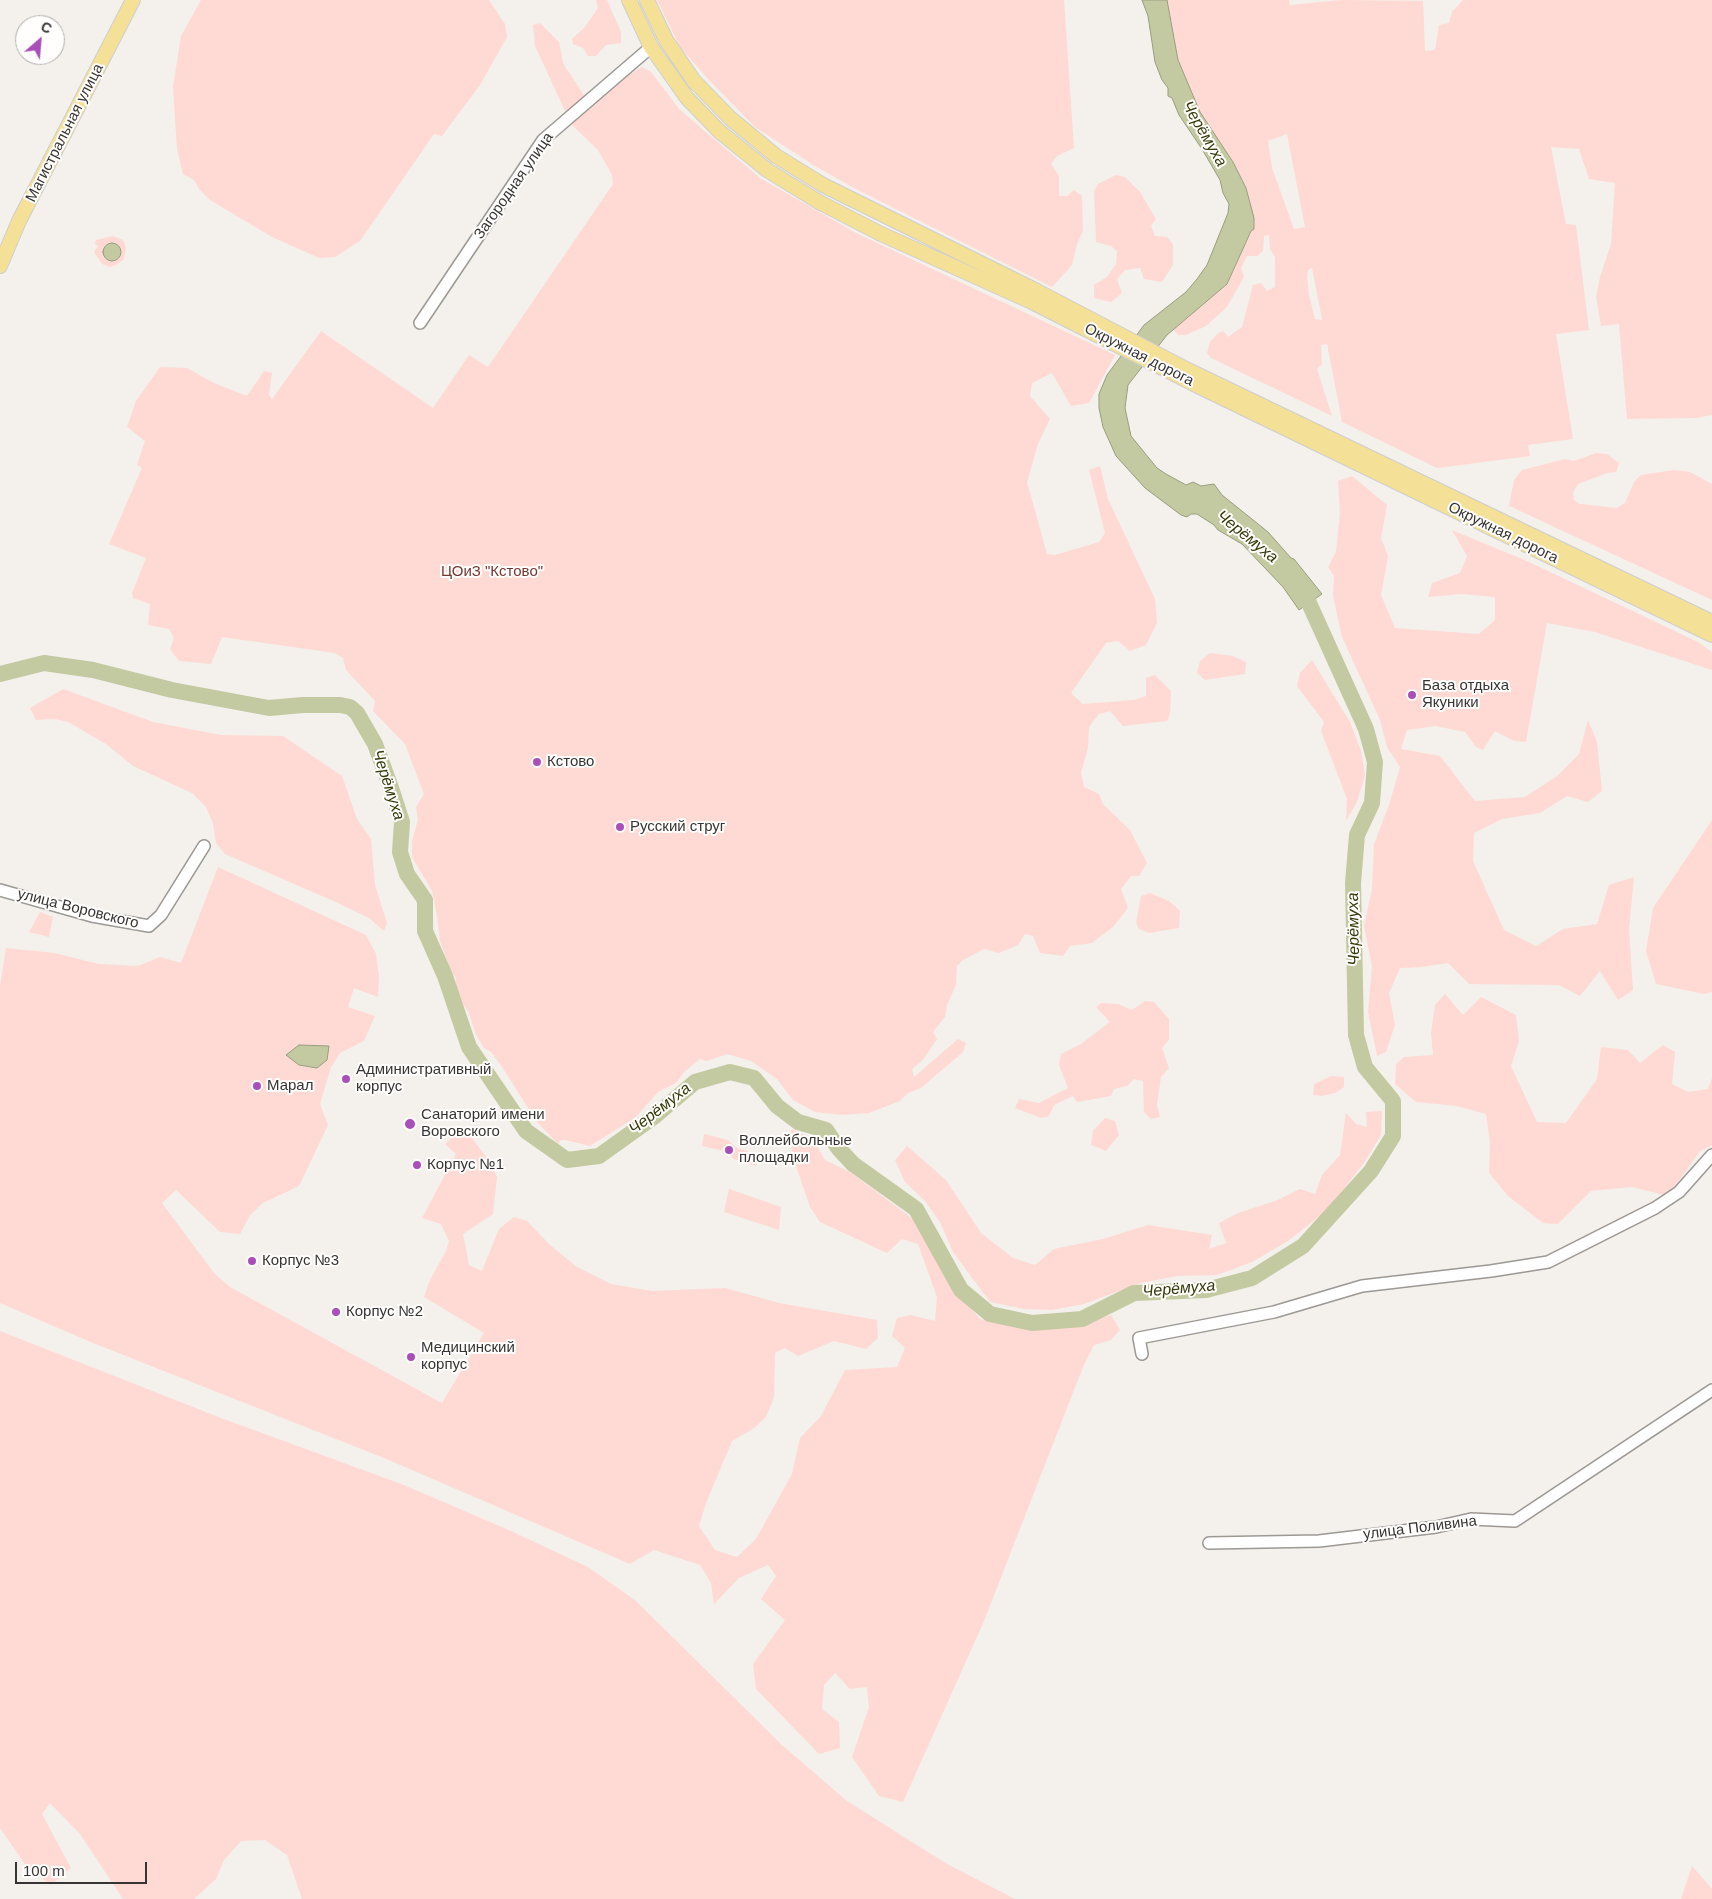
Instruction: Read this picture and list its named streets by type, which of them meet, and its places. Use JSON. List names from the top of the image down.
{
  "streets": {
    "main road": ["Магистральная улица", "Окружная дорога"],
    "street": ["Загородная улица", "улица Воровского", "улица Поливина"]
  },
  "crossings": [
    ["Загородная улица", "Окружная дорога"]
  ],
  "water": ["Черёмуха"],
  "parks": ["ЦОиЗ \"Кстово\""],
  "places": [
    "База отдыха Якуники",
    "Кстово",
    "Русский струг",
    "Административный корпус",
    "Марал",
    "Санаторий имени Воровского",
    "Воллейбольные площадки",
    "Корпус №1",
    "Корпус №3",
    "Корпус №2",
    "Медицинский корпус"
  ],
  "scale_bar": "100 m",
  "north": "top right"
}
